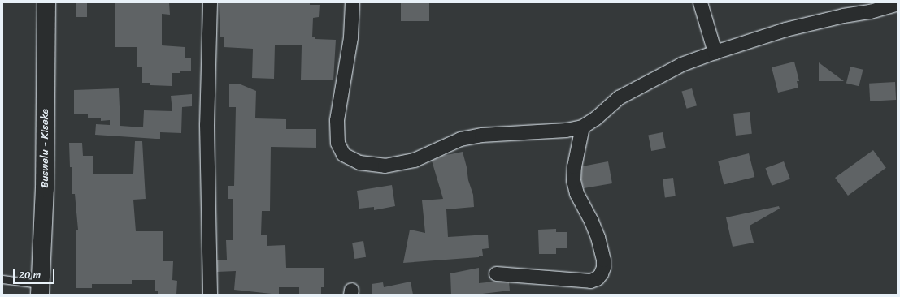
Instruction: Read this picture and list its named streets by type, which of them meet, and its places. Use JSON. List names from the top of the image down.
{
  "streets": {
    "main road": ["Buswelu - Kiseke"]
  },
  "scale_bar": "20 m"
}
